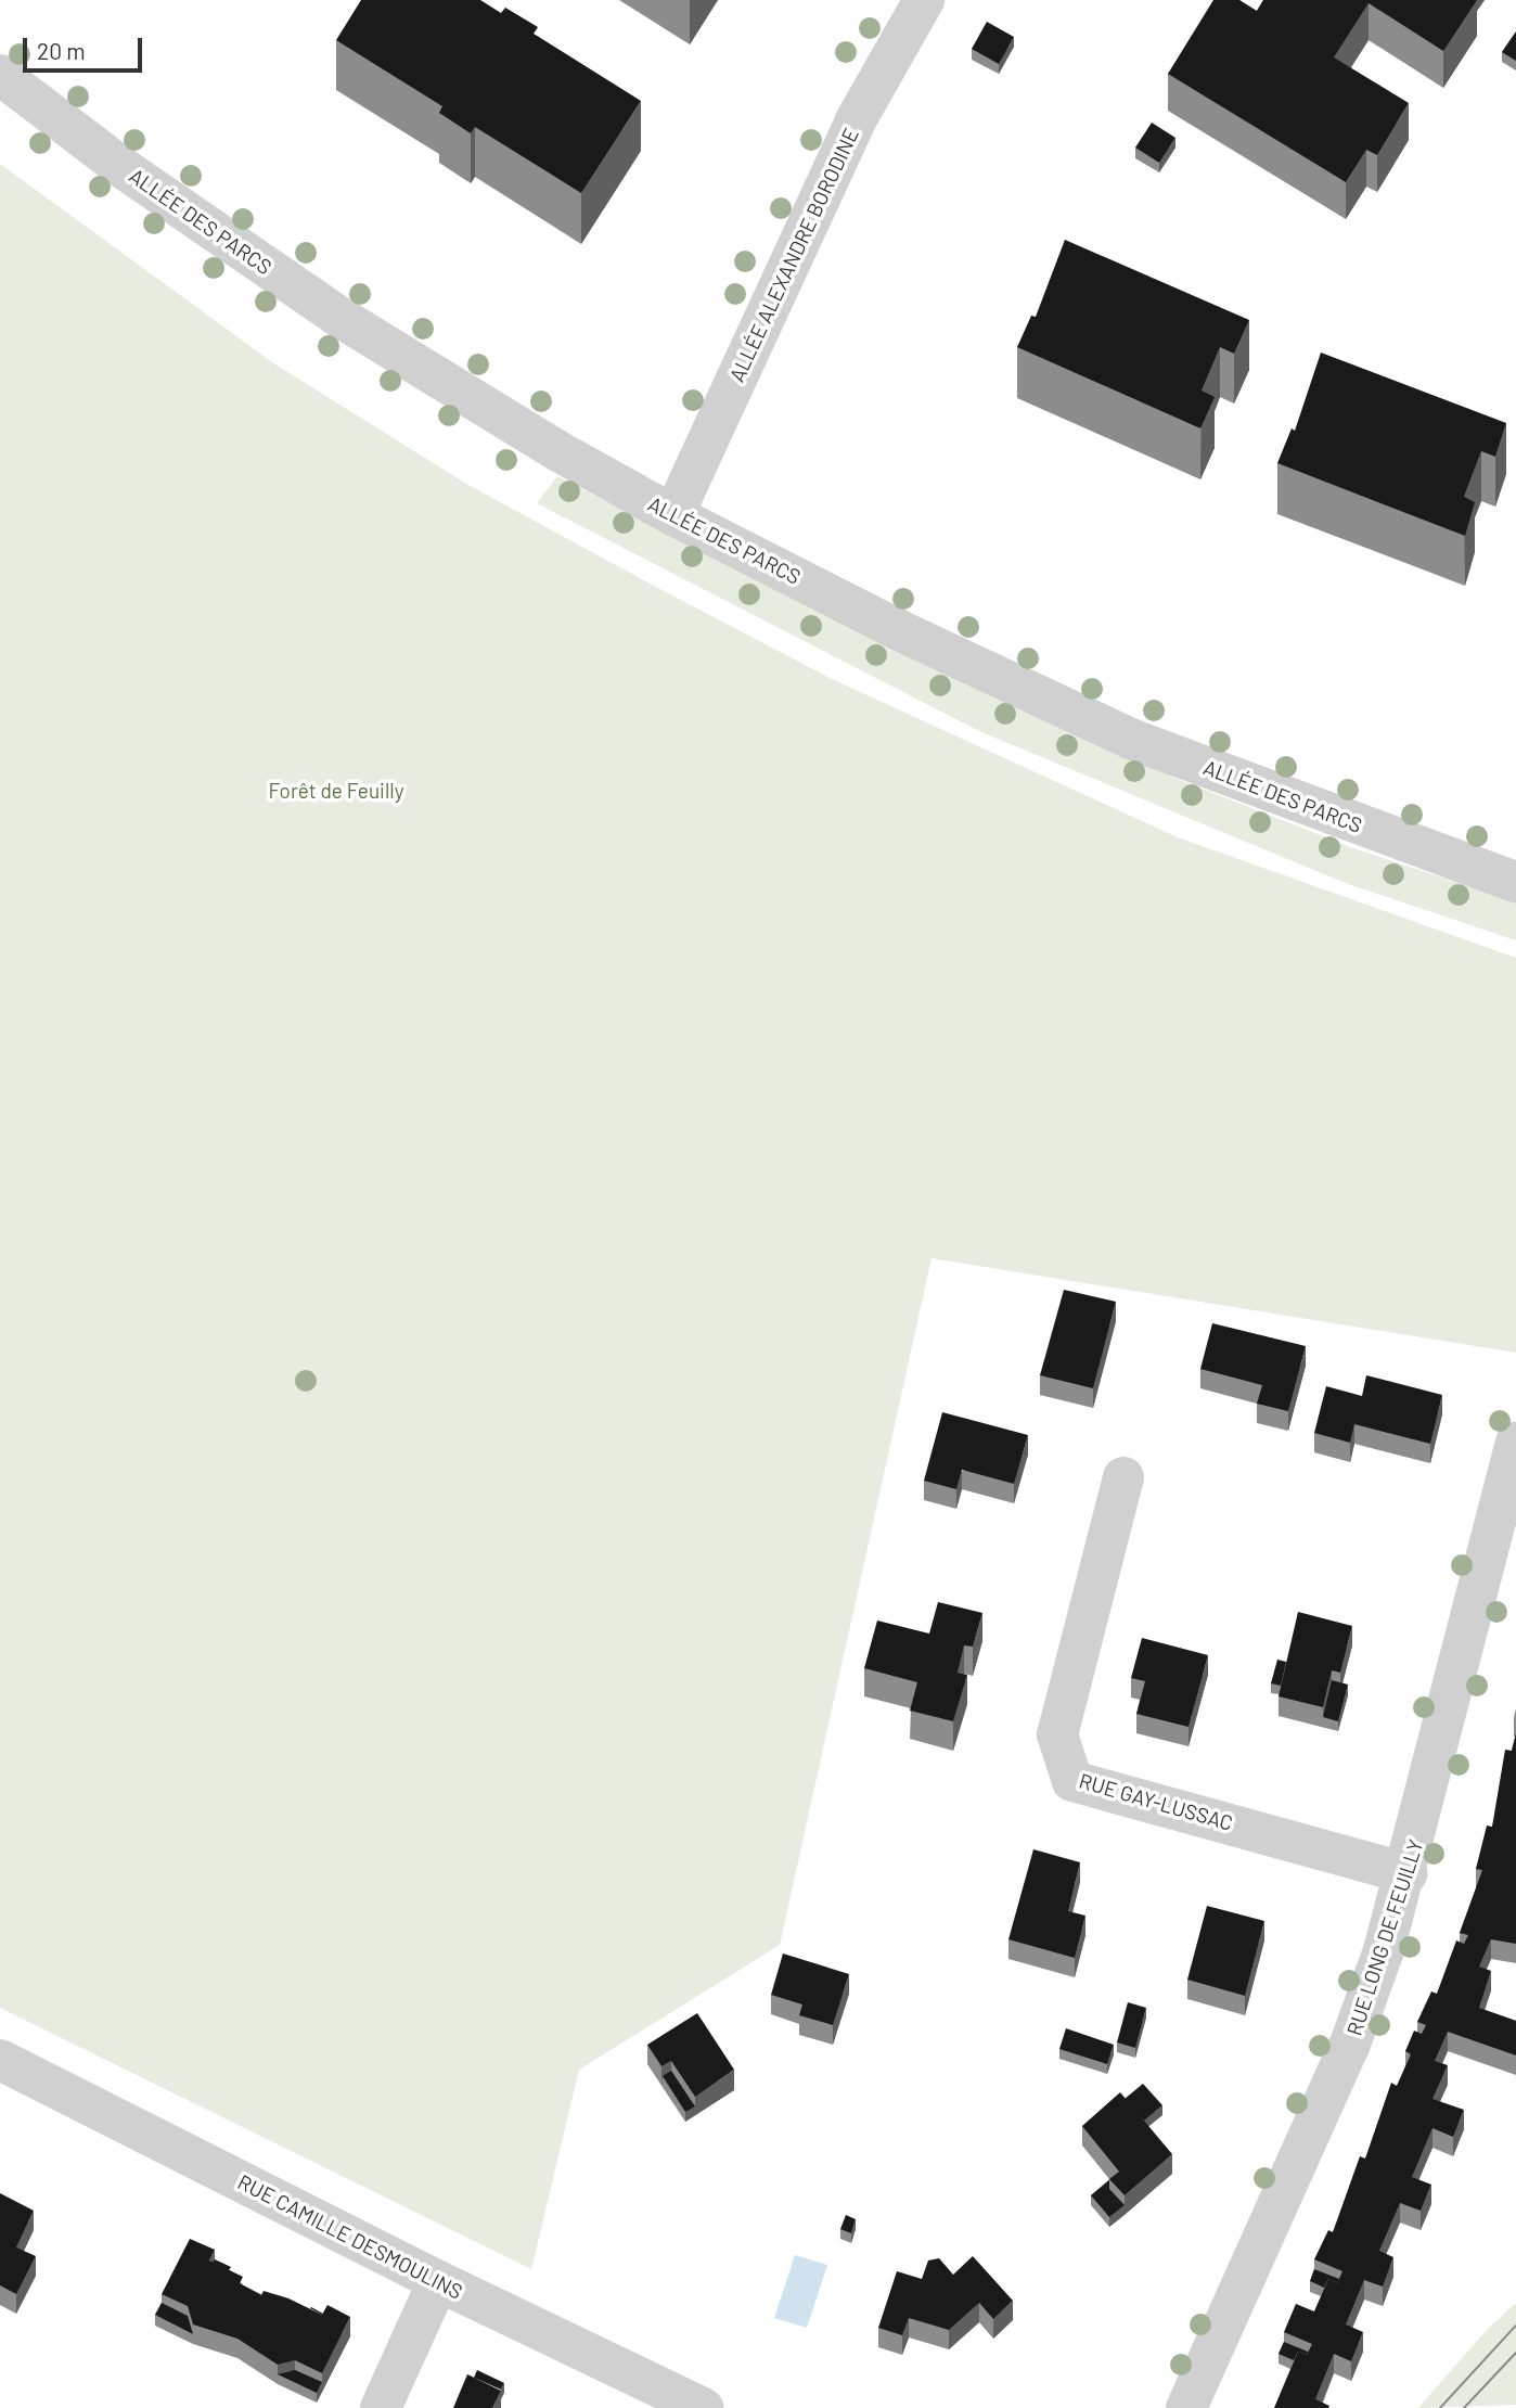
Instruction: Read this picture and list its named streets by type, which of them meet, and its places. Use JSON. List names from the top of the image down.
{
  "streets": {
    "street": [
      "ALLÉE DES PARCS",
      "ALLÉE ALEXANDRE BORODINE",
      "RUE GAY-LUSSAC",
      "RUE LONG DE FEUILLY",
      "RUE CAMILLE DESMOULINS"
    ]
  },
  "crossings": [
    ["ALLÉE DES PARCS", "ALLÉE ALEXANDRE BORODINE"],
    ["RUE GAY-LUSSAC", "RUE LONG DE FEUILLY"]
  ],
  "parks": ["Forêt de Feuilly"],
  "scale_bar": "20 m"
}
